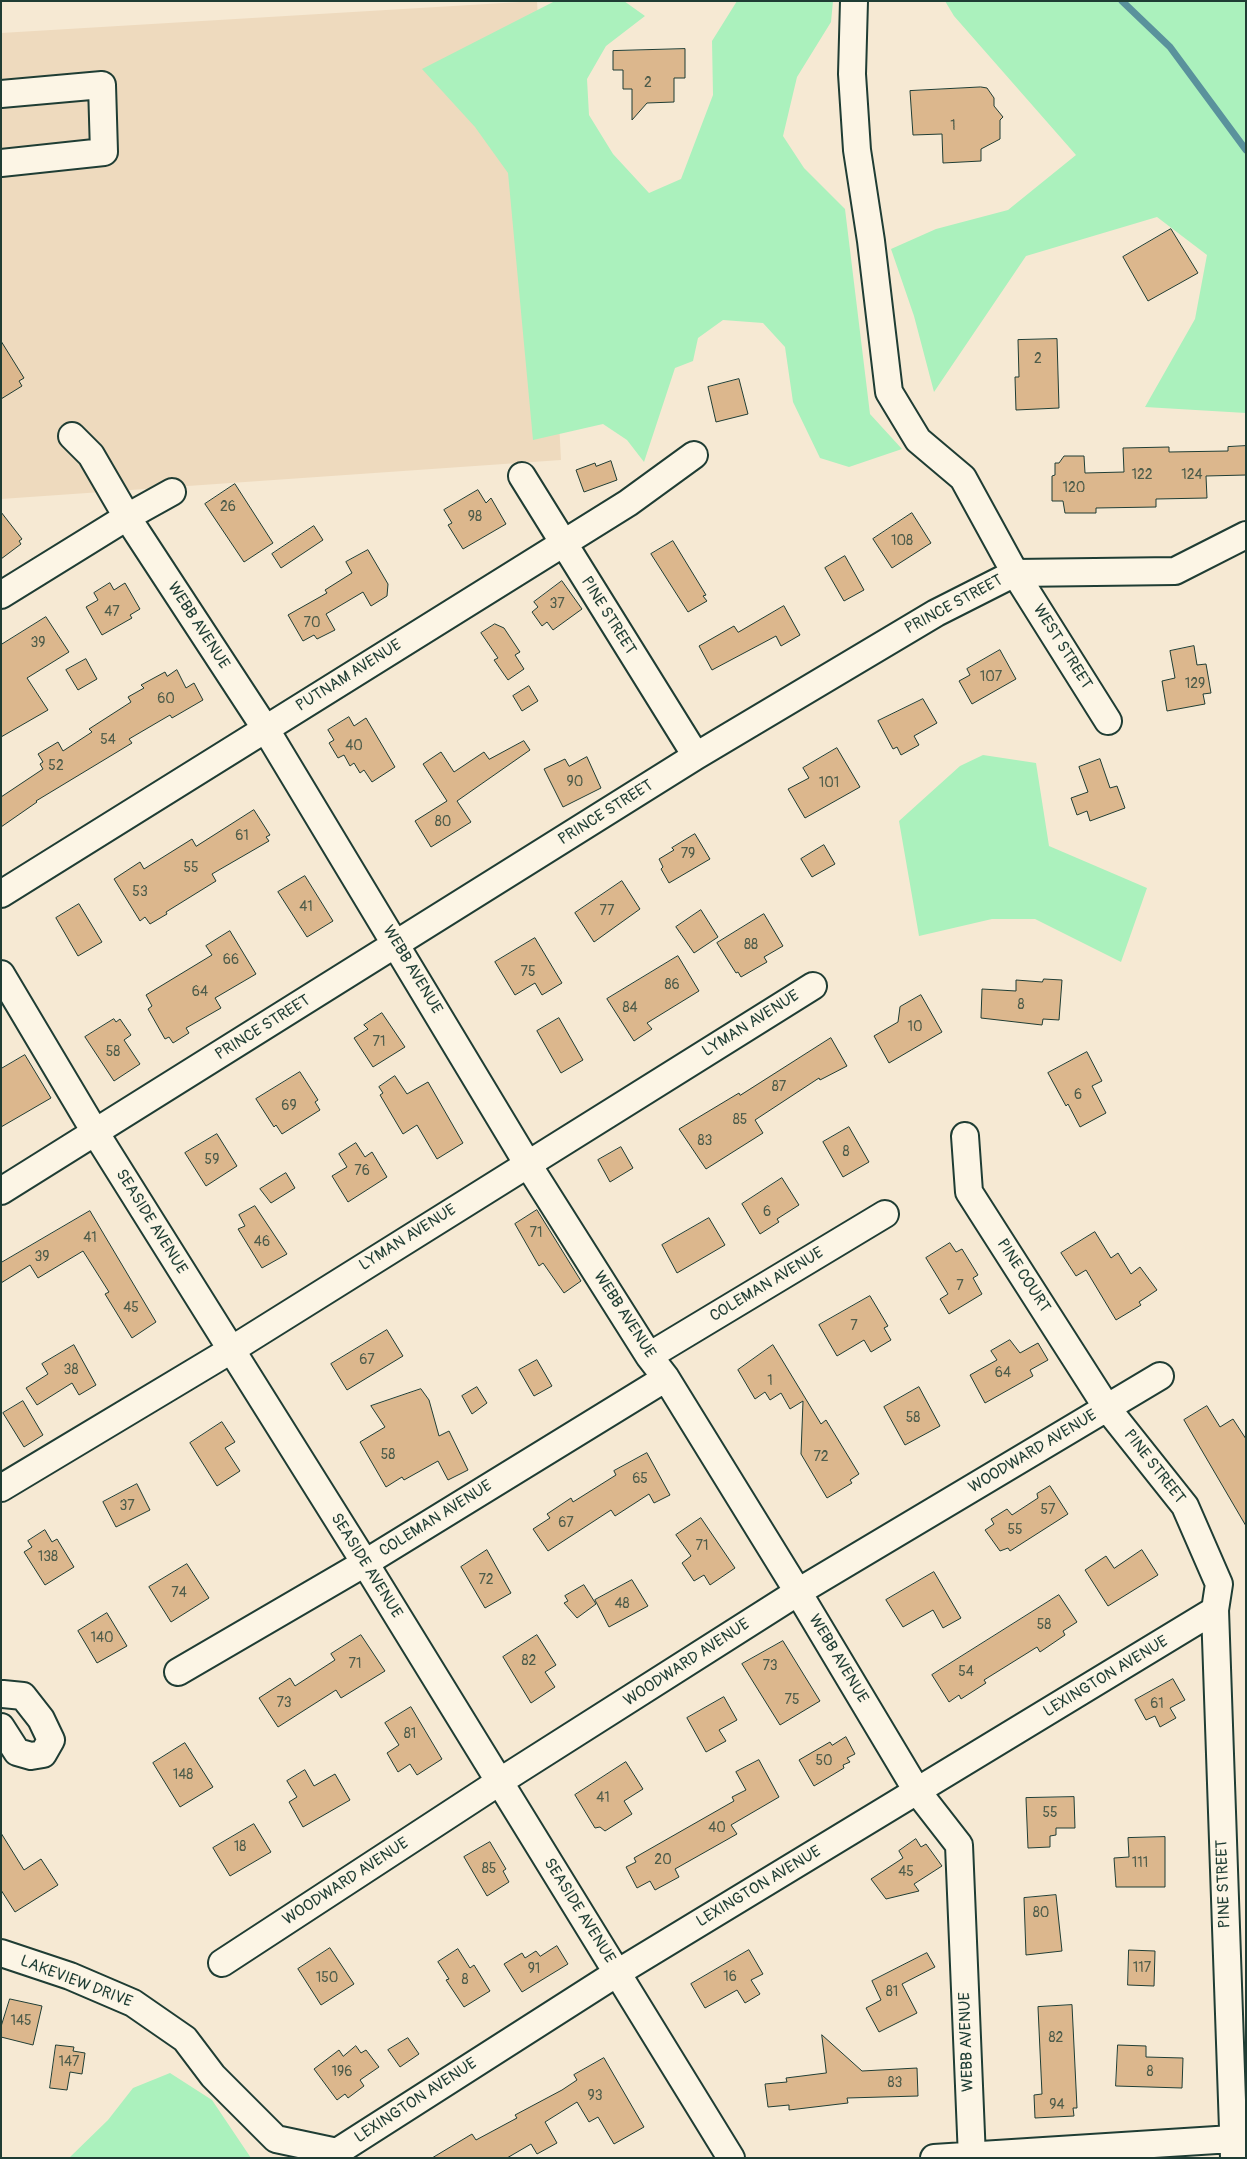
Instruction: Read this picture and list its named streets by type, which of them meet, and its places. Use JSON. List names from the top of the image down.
{
  "streets": {
    "street": [
      "PRINCE STREET",
      "PINE STREET",
      "WEBB AVENUE",
      "WEST STREET",
      "PUTNAM AVENUE",
      "LYMAN AVENUE",
      "SEASIDE AVENUE",
      "PINE COURT",
      "COLEMAN AVENUE",
      "WOODWARD AVENUE",
      "LEXINGTON AVENUE",
      "LAKEVIEW DRIVE"
    ]
  },
  "crossings": [
    ["PRINCE STREET", "PINE STREET"],
    ["PRINCE STREET", "WEBB AVENUE"],
    ["PRINCE STREET", "WEST STREET"],
    ["PRINCE STREET", "SEASIDE AVENUE"],
    ["PINE STREET", "PUTNAM AVENUE"],
    ["PINE STREET", "PINE COURT"],
    ["PINE STREET", "WOODWARD AVENUE"],
    ["PINE STREET", "LEXINGTON AVENUE"],
    ["WEBB AVENUE", "PUTNAM AVENUE"],
    ["WEBB AVENUE", "LYMAN AVENUE"],
    ["WEBB AVENUE", "COLEMAN AVENUE"],
    ["WEBB AVENUE", "WOODWARD AVENUE"],
    ["WEBB AVENUE", "LEXINGTON AVENUE"],
    ["LYMAN AVENUE", "SEASIDE AVENUE"],
    ["SEASIDE AVENUE", "COLEMAN AVENUE"],
    ["SEASIDE AVENUE", "WOODWARD AVENUE"],
    ["SEASIDE AVENUE", "LEXINGTON AVENUE"],
    ["PINE COURT", "WOODWARD AVENUE"],
    ["LEXINGTON AVENUE", "LAKEVIEW DRIVE"]
  ],
  "house_numbers": [
    "2",
    "1",
    "2",
    "122",
    "124",
    "120",
    "26",
    "98",
    "108",
    "37",
    "47",
    "70",
    "39",
    "107",
    "129",
    "60",
    "54",
    "40",
    "52",
    "90",
    "101",
    "80",
    "61",
    "79",
    "55",
    "53",
    "41",
    "77",
    "88",
    "66",
    "75",
    "86",
    "64",
    "8",
    "84",
    "10",
    "71",
    "58",
    "87",
    "6",
    "69",
    "85",
    "83",
    "8",
    "59",
    "76",
    "6",
    "71",
    "41",
    "46",
    "39",
    "7",
    "45",
    "7",
    "67",
    "38",
    "64",
    "1",
    "58",
    "58",
    "72",
    "65",
    "37",
    "57",
    "67",
    "55",
    "71",
    "138",
    "72",
    "74",
    "48",
    "58",
    "140",
    "82",
    "71",
    "73",
    "54",
    "75",
    "73",
    "61",
    "81",
    "50",
    "148",
    "41",
    "55",
    "40",
    "18",
    "20",
    "111",
    "85",
    "45",
    "80",
    "117",
    "91",
    "16",
    "150",
    "8",
    "81",
    "145",
    "82",
    "147",
    "196",
    "8",
    "83",
    "93",
    "94"
  ]
}
